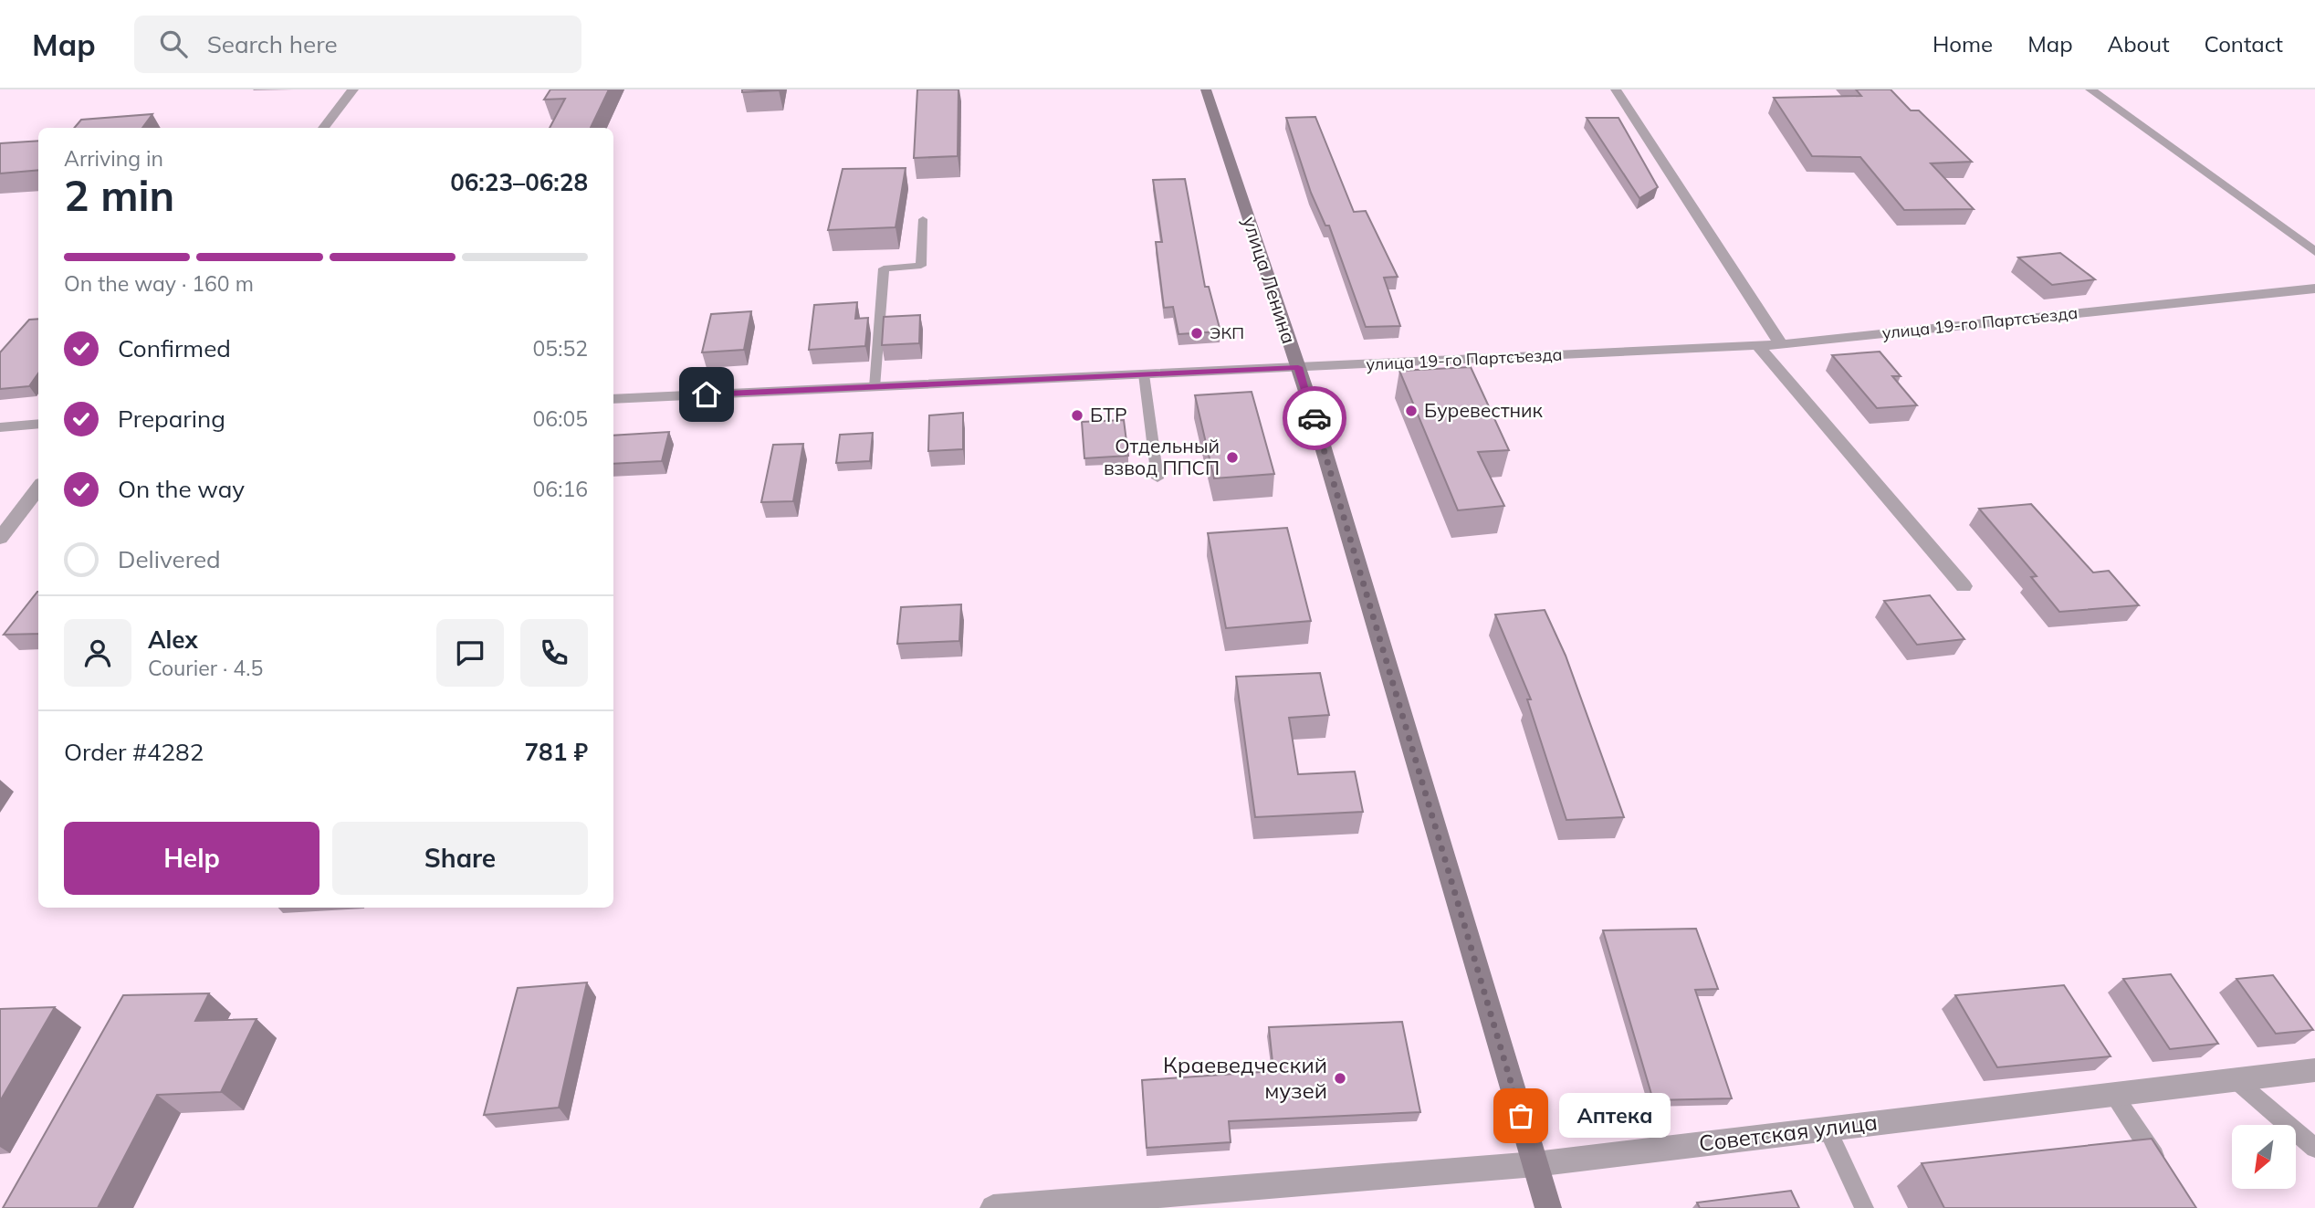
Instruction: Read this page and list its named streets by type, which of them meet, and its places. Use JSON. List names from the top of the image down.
{
  "streets": {
    "main road": ["улица Ленина"],
    "street": ["улица 19-го Партсъезда", "Советская улица"]
  },
  "crossings": [
    ["улица Ленина", "улица 19-го Партсъезда"],
    ["улица Ленина", "Советская улица"]
  ],
  "places": [
    "ЭКП",
    "Буревестник",
    "БТР",
    "Отдельный взвод ППСП",
    "Краеведческий музей",
    "Аптека"
  ],
  "north": "bottom left",
  "page": {
    "header": "Map",
    "search": "Search here",
    "nav": [
      "Home",
      "Map",
      "About",
      "Contact"
    ],
    "heading": ["2 min", "Arriving in", "06:23–06:28"],
    "panel": [
      "Alex",
      "Courier · 4.5",
      "Order #4282",
      "781 ₽"
    ],
    "bar": "On the way · 160 m",
    "list": [
      ["Confirmed", "05:52"],
      ["Preparing", "06:05"],
      ["On the way", "06:16"],
      "Delivered"
    ],
    "buttons": ["Help", "Share"],
    "bubble": "Аптека"
  }
}
